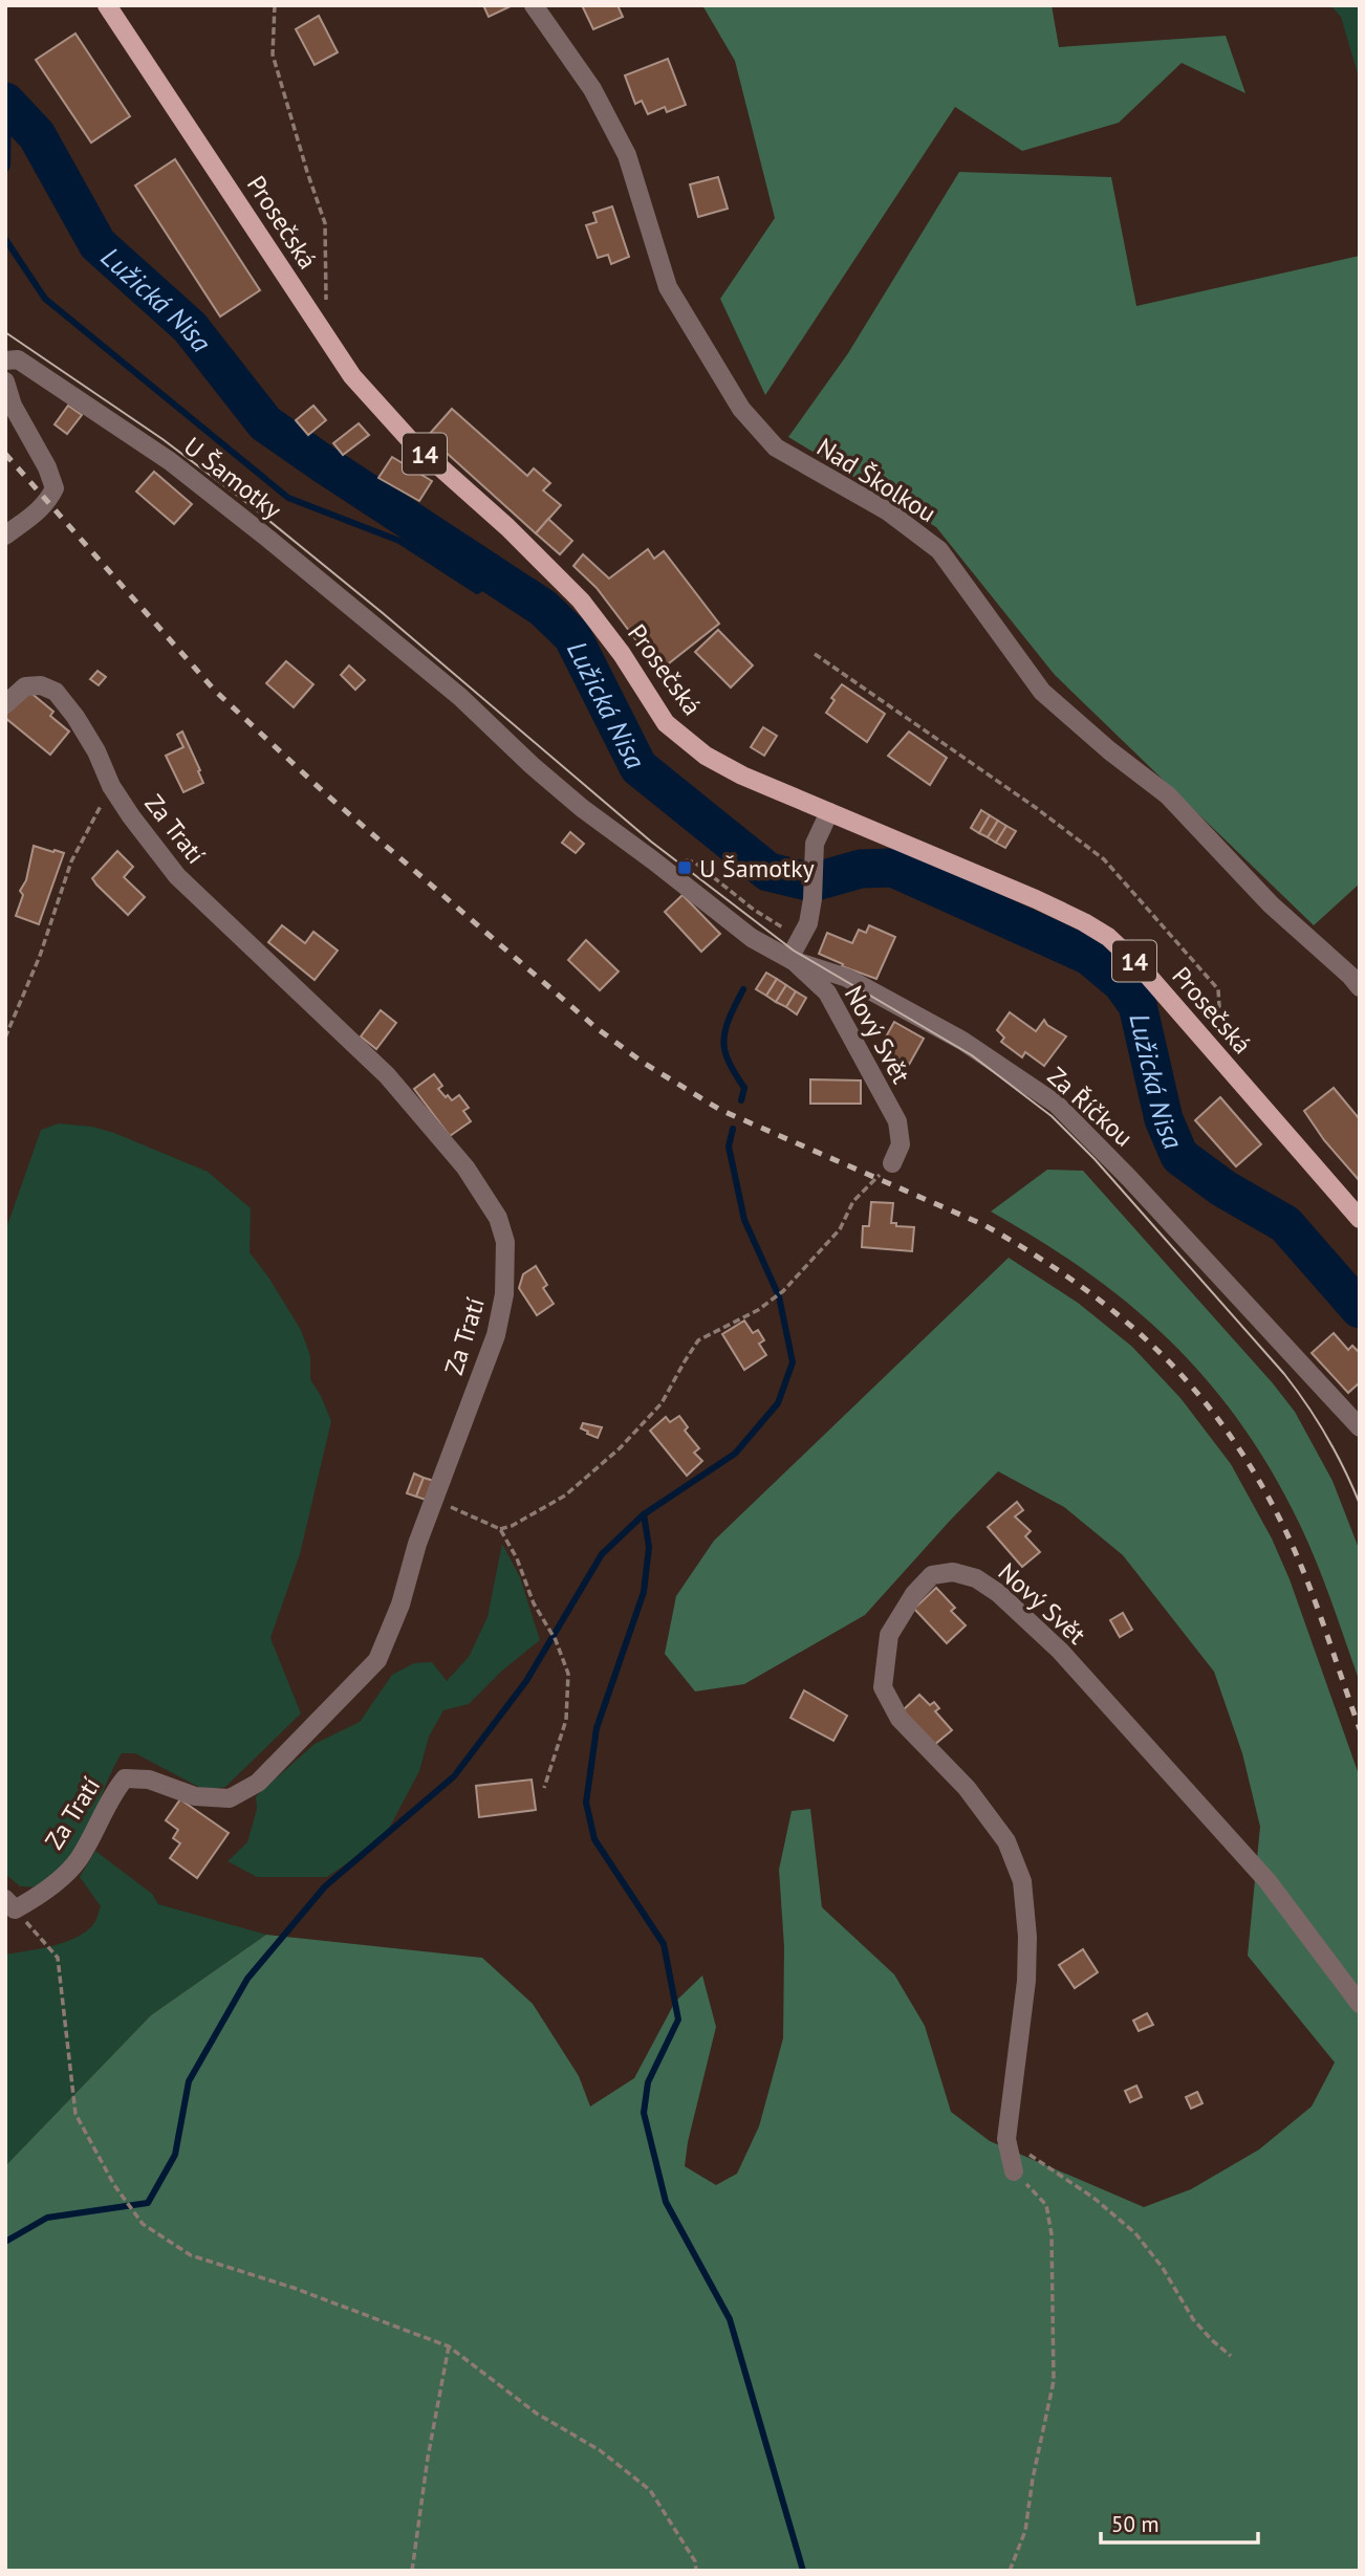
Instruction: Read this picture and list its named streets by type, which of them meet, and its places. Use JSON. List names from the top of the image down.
{
  "streets": {
    "main road": ["Prosečská", "14"],
    "street": [
      "U Šamotky",
      "Nad Školkou",
      "Za Tratí",
      "Nový Svět",
      "Za Říčkou"
    ]
  },
  "crossings": [
    ["U Šamotky", "Nový Svět"],
    ["U Šamotky", "Za Říčkou"],
    ["Nový Svět", "Za Říčkou"]
  ],
  "water": ["Lužická Nisa"],
  "places": {
    "transit": ["U Šamotky"]
  },
  "scale_bar": "50 m"
}
